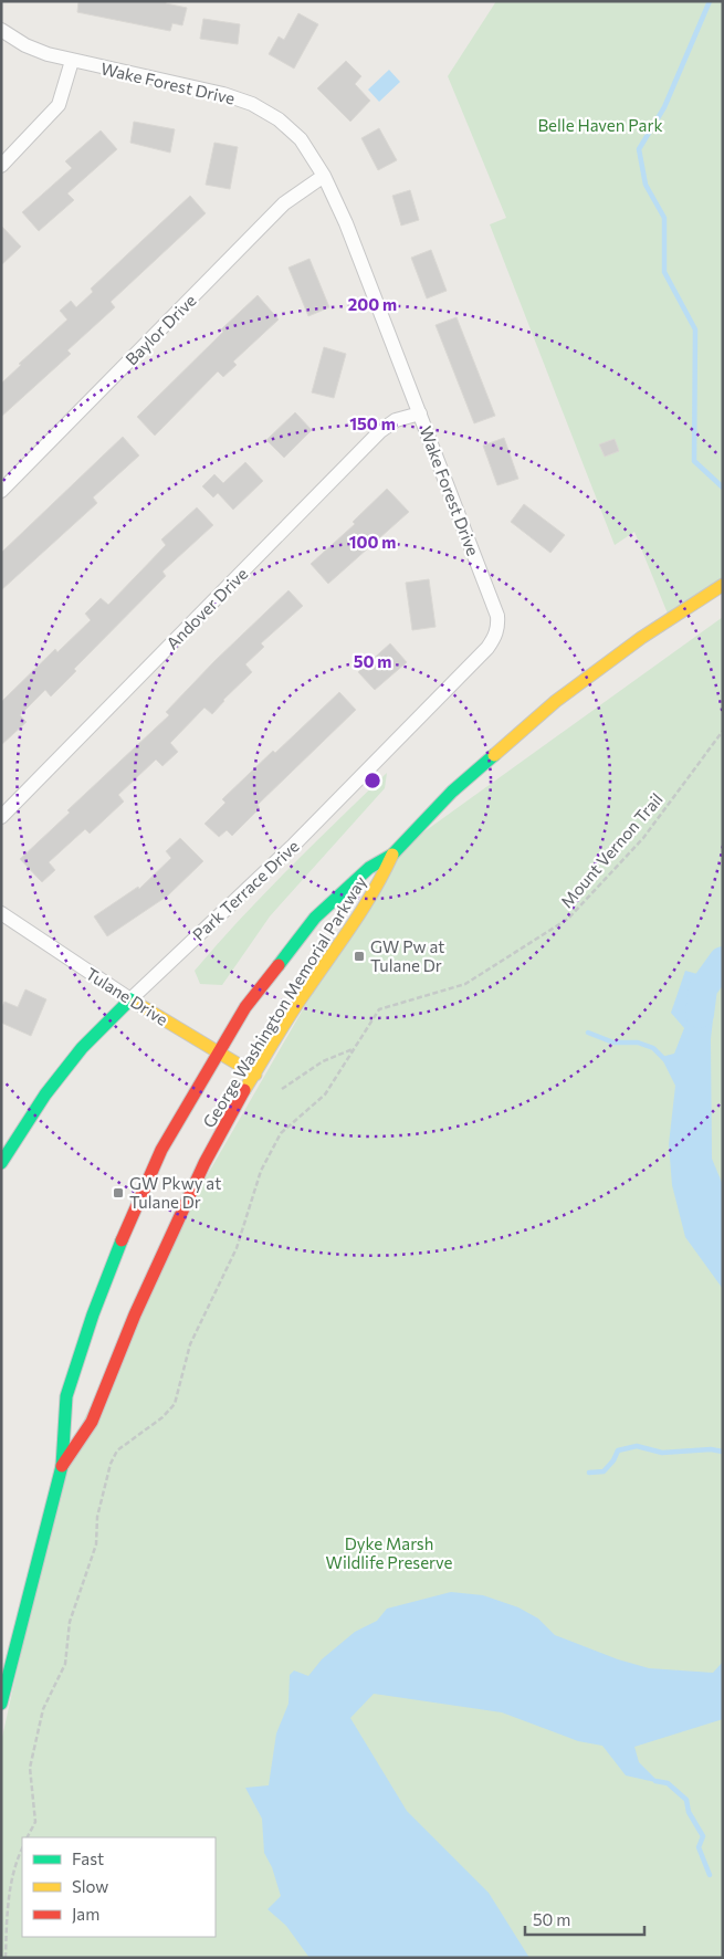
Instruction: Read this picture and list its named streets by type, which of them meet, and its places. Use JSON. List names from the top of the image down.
{
  "streets": {
    "main road": ["Park Terrace Drive", "Tulane Drive", "George Washington Memorial Parkway"],
    "street": ["Wake Forest Drive", "Baylor Drive", "Andover Drive"],
    "path": ["Mount Vernon Trail"]
  },
  "crossings": [
    ["Wake Forest Drive", "Baylor Drive"],
    ["Wake Forest Drive", "Andover Drive"],
    ["Wake Forest Drive", "Park Terrace Drive"],
    ["Park Terrace Drive", "Tulane Drive"],
    ["Tulane Drive", "George Washington Memorial Parkway"]
  ],
  "parks": ["Belle Haven Park", "Dyke Marsh Wildlife Preserve"],
  "places": {
    "transit": ["GW Pw at Tulane Dr", "GW Pkwy at Tulane Dr"]
  },
  "legend": ["Fast", "Slow", "Jam"],
  "scale_bar": "50 m",
  "rings": [
    "200 m",
    "150 m",
    "100 m",
    "50 m"
  ]
}
